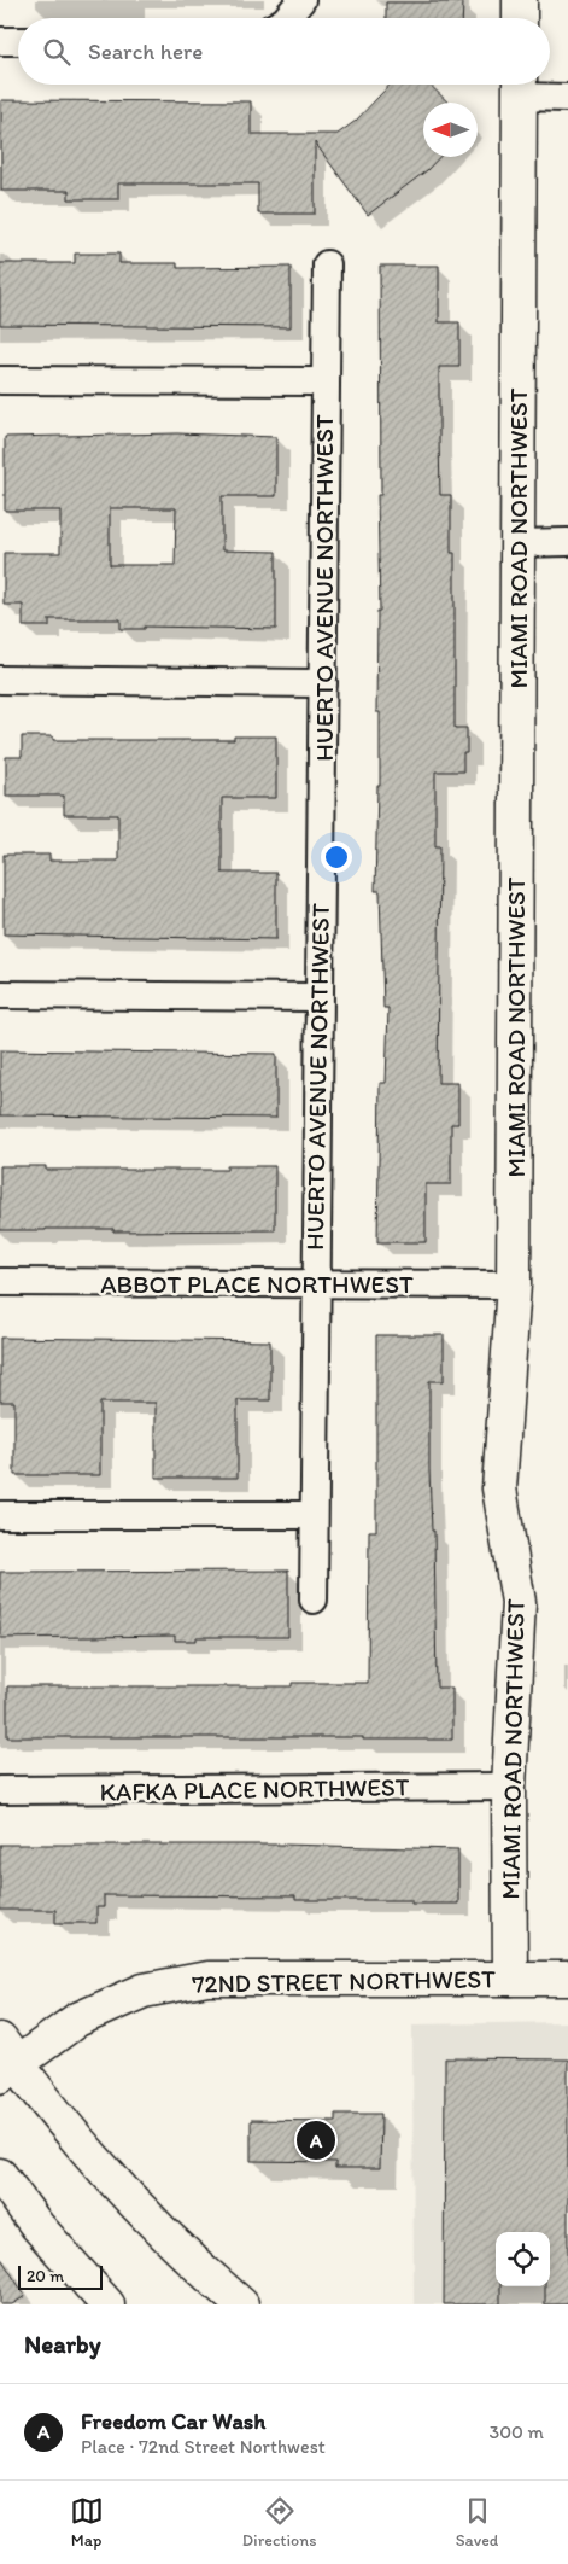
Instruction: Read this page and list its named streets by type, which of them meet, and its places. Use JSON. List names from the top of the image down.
{
  "streets": {
    "street": [
      "MIAMI ROAD NORTHWEST",
      "HUERTO AVENUE NORTHWEST",
      "ABBOT PLACE NORTHWEST",
      "KAFKA PLACE NORTHWEST",
      "72ND STREET NORTHWEST"
    ]
  },
  "crossings": [
    ["MIAMI ROAD NORTHWEST", "ABBOT PLACE NORTHWEST"],
    ["MIAMI ROAD NORTHWEST", "KAFKA PLACE NORTHWEST"],
    ["MIAMI ROAD NORTHWEST", "72ND STREET NORTHWEST"],
    ["HUERTO AVENUE NORTHWEST", "ABBOT PLACE NORTHWEST"]
  ],
  "scale_bar": "20 m",
  "north": "left",
  "page": {
    "search": "Search here",
    "pins": "A",
    "scale": "20 m",
    "heading": "Nearby",
    "list": [
      {
        "mark": "A",
        "name": "Freedom Car Wash",
        "note": "Place · 72nd Street Northwest",
        "value": "300 m"
      }
    ],
    "nav": ["Map", "Directions", "Saved"]
  }
}
